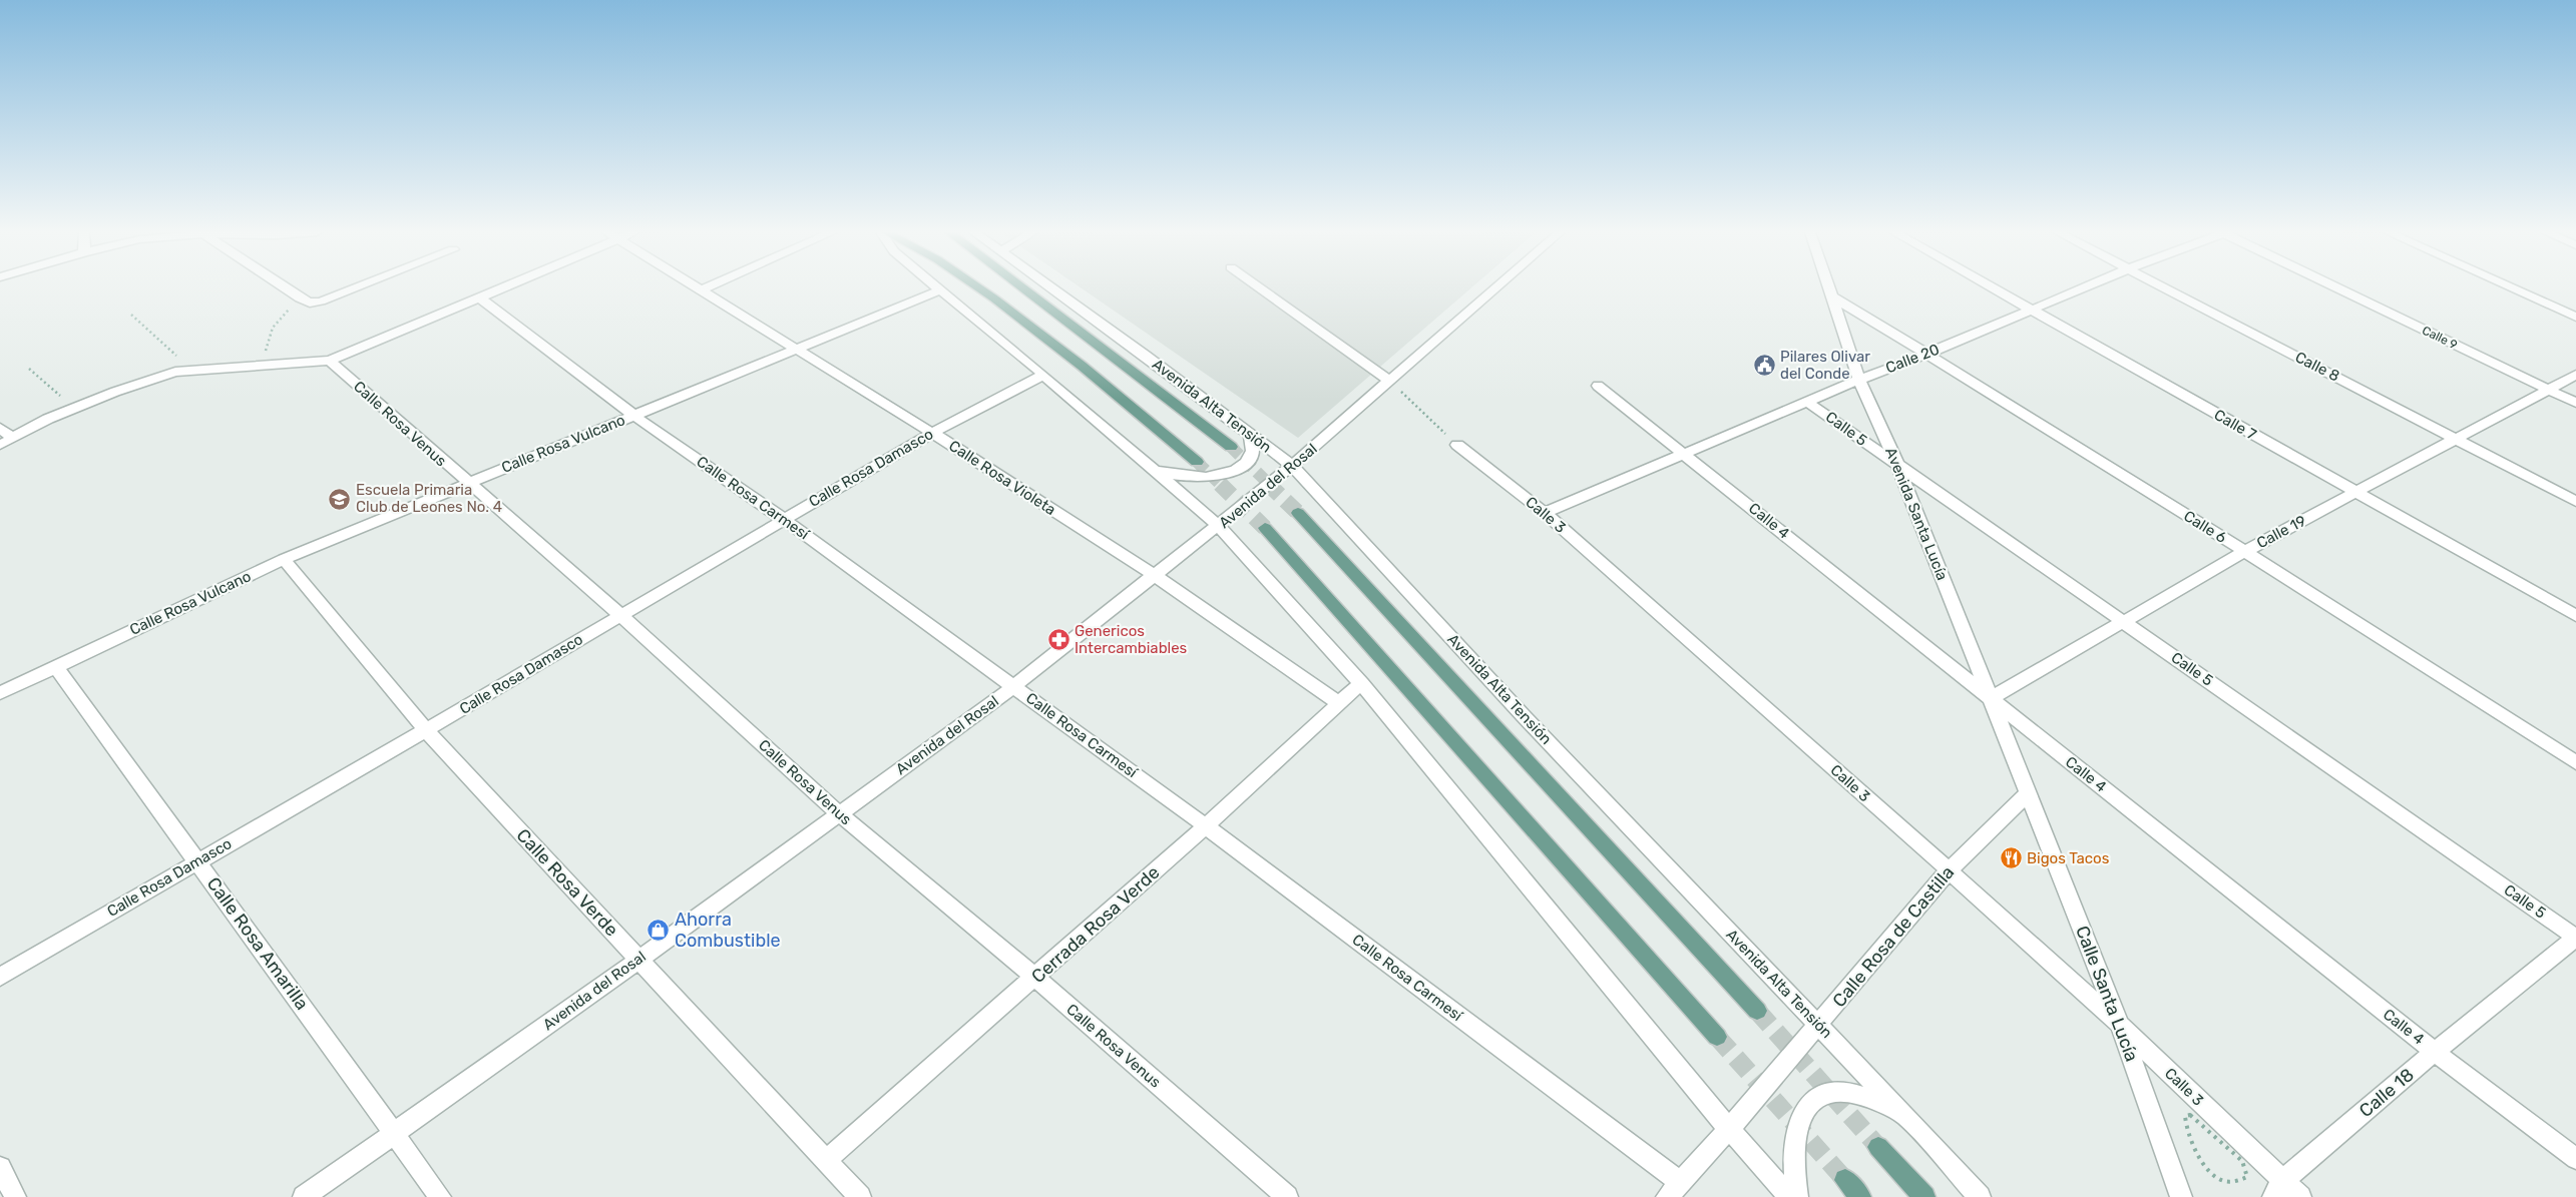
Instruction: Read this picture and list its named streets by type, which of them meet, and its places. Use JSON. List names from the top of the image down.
{
  "streets": {
    "main road": ["Avenida Alta Tensión"],
    "street": [
      "Calle 9",
      "Calle 20",
      "Calle 8",
      "Calle Rosa Venus",
      "Calle 7",
      "Calle 5",
      "Calle Rosa Vulcano",
      "Calle Rosa Damasco",
      "Calle Rosa Violeta",
      "Avenida del Rosal",
      "Calle Rosa Carmesí",
      "Avenida Santa Lucía",
      "Calle 3",
      "Calle 4",
      "Calle 6",
      "Calle 19",
      "Calle Rosa Verde",
      "Cerrada Rosa Verde",
      "Calle Rosa de Castilla",
      "Calle Rosa Amarilla",
      "Calle Santa Lucía",
      "Calle 18"
    ]
  },
  "crossings": [
    ["Calle 9", "Calle 19"],
    ["Calle 20", "Calle 7"],
    ["Calle 20", "Calle 5"],
    ["Calle 20", "Avenida Santa Lucía"],
    ["Calle 20", "Calle 3"],
    ["Calle 20", "Calle 4"],
    ["Calle 20", "Calle 6"],
    ["Calle 8", "Calle 19"],
    ["Avenida Alta Tensión", "Avenida del Rosal"],
    ["Avenida Alta Tensión", "Calle Rosa de Castilla"],
    ["Calle Rosa Venus", "Calle Rosa Vulcano"],
    ["Calle Rosa Venus", "Calle Rosa Damasco"],
    ["Calle Rosa Venus", "Avenida del Rosal"],
    ["Calle Rosa Venus", "Cerrada Rosa Verde"],
    ["Calle 7", "Calle 19"],
    ["Calle 5", "Avenida Santa Lucía"],
    ["Calle 5", "Calle 19"],
    ["Calle 5", "Calle 18"],
    ["Calle Rosa Vulcano", "Calle Rosa Violeta"],
    ["Calle Rosa Vulcano", "Calle Rosa Carmesí"],
    ["Calle Rosa Vulcano", "Calle Rosa Verde"],
    ["Calle Rosa Vulcano", "Calle Rosa Amarilla"],
    ["Calle Rosa Damasco", "Calle Rosa Violeta"],
    ["Calle Rosa Damasco", "Calle Rosa Carmesí"],
    ["Calle Rosa Damasco", "Calle Rosa Verde"],
    ["Calle Rosa Damasco", "Calle Rosa Amarilla"],
    ["Calle Rosa Violeta", "Avenida del Rosal"],
    ["Calle Rosa Violeta", "Cerrada Rosa Verde"],
    ["Avenida del Rosal", "Calle Rosa Carmesí"],
    ["Avenida del Rosal", "Calle Rosa Verde"],
    ["Avenida del Rosal", "Calle Rosa Amarilla"],
    ["Calle Rosa Carmesí", "Cerrada Rosa Verde"],
    ["Calle Rosa Carmesí", "Calle Rosa de Castilla"],
    ["Avenida Santa Lucía", "Calle 4"],
    ["Avenida Santa Lucía", "Calle 6"],
    ["Avenida Santa Lucía", "Calle 19"],
    ["Avenida Santa Lucía", "Calle Rosa de Castilla"],
    ["Avenida Santa Lucía", "Calle Santa Lucía"],
    ["Calle 3", "Calle Rosa de Castilla"],
    ["Calle 3", "Calle Santa Lucía"],
    ["Calle 3", "Calle 18"],
    ["Calle 4", "Calle 19"],
    ["Calle 4", "Calle 18"],
    ["Calle 6", "Calle 19"],
    ["Calle Rosa Verde", "Cerrada Rosa Verde"],
    ["Calle Rosa de Castilla", "Calle Santa Lucía"]
  ],
  "places": {
    "public building": ["Pilares Olivar del Conde"],
    "school or university": ["Escuela Primaria Club de Leones No. 4"],
    "pharmacy": ["Genericos Intercambiables"],
    "restaurant": ["Bigos Tacos"],
    "shop": ["Ahorra Combustible"]
  }
}
